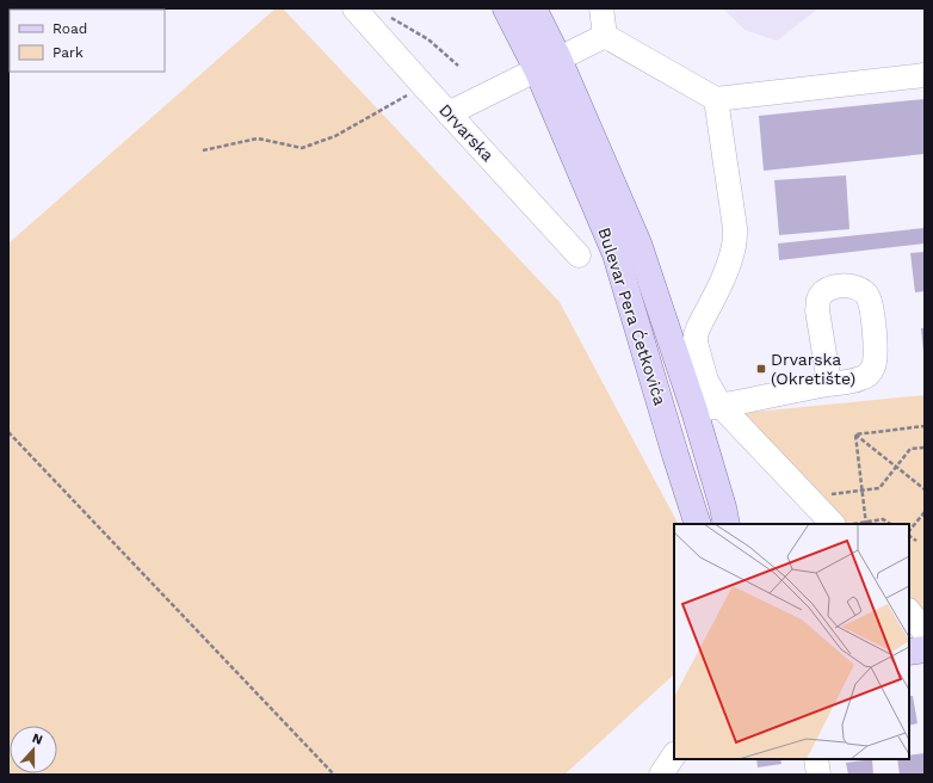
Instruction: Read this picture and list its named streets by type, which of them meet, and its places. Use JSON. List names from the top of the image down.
{
  "streets": {
    "main road": ["Bulevar Pera Ćetkovića"],
    "street": ["Drvarska"]
  },
  "places": {
    "transit": ["Drvarska (Okretište)"]
  },
  "legend": ["Road", "Park"],
  "north": "top"
}
